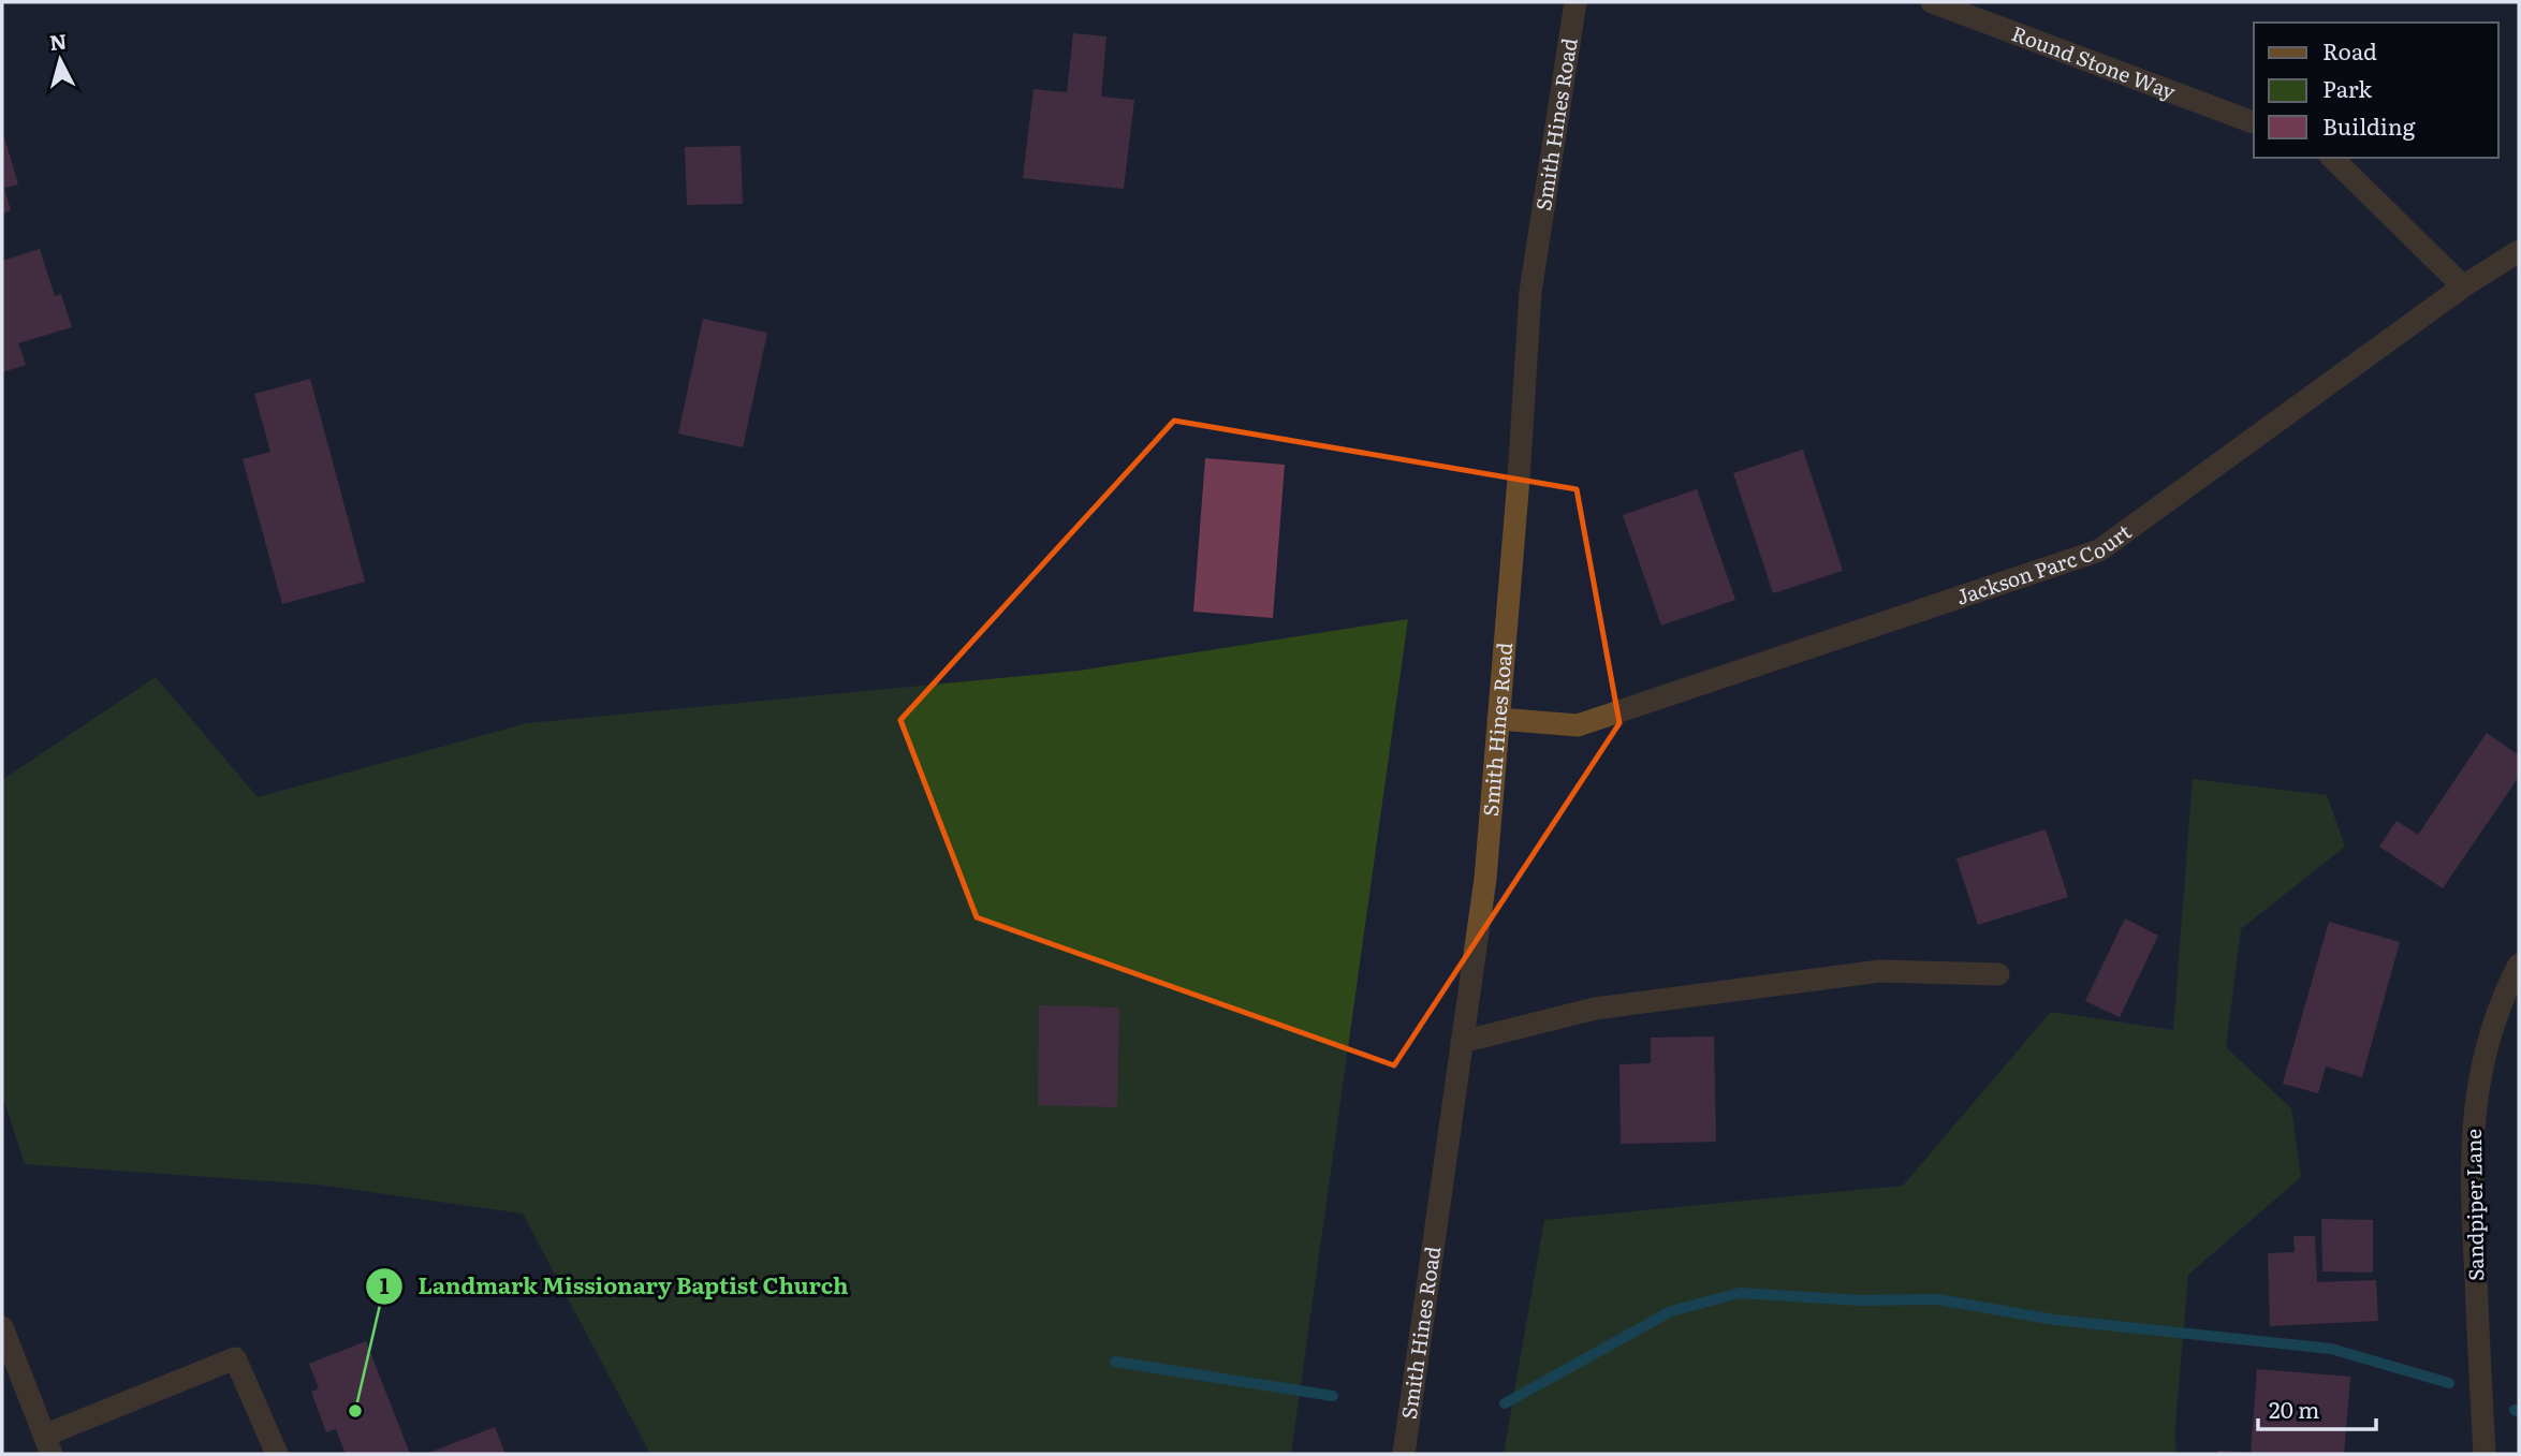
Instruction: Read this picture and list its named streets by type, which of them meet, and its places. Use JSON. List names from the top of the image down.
{
  "streets": {
    "street": [
      "Round Stone Way",
      "Smith Hines Road",
      "Jackson Parc Court",
      "Sandpiper Lane"
    ]
  },
  "crossings": [
    ["Smith Hines Road", "Jackson Parc Court"]
  ],
  "places": ["Landmark Missionary Baptist Church"],
  "legend": ["Road", "Park", "Building"],
  "scale_bar": "20 m",
  "north": "top"
}
